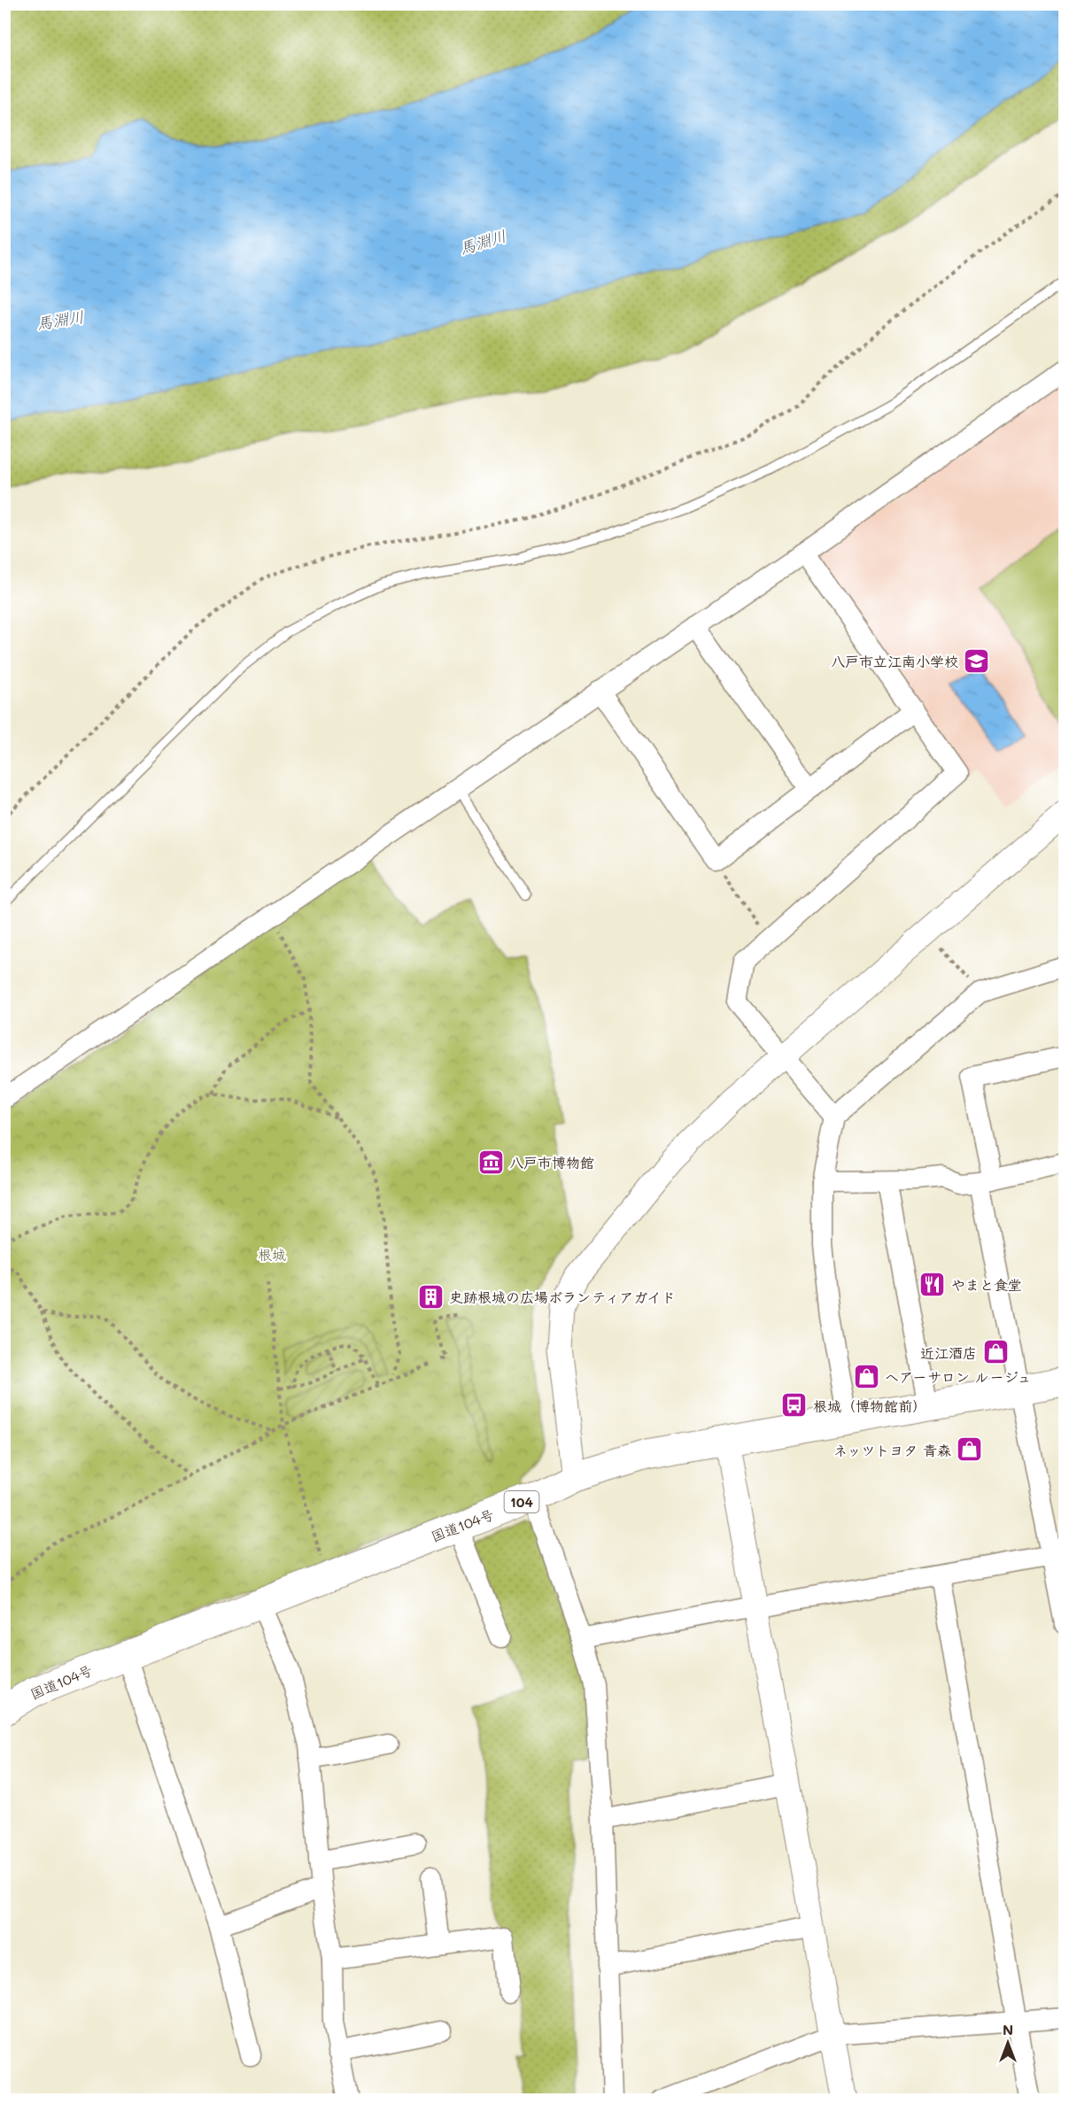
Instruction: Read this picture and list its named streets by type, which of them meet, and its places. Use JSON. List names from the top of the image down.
{
  "streets": {
    "highway": ["104", "国道104号"]
  },
  "water": ["馬淵川"],
  "parks": ["根城"],
  "places": {
    "school or university": ["八戸市立江南小学校"],
    "museum": ["八戸市博物館"],
    "restaurant": ["やまと食堂"],
    "building": ["史跡根城の広場ボランティアガイド"],
    "shop": ["近江酒店", "ヘアーサロン ルージュ", "ネッツトヨタ 青森"],
    "bus stop": ["根城（博物館前）"]
  },
  "north": "top"
}
